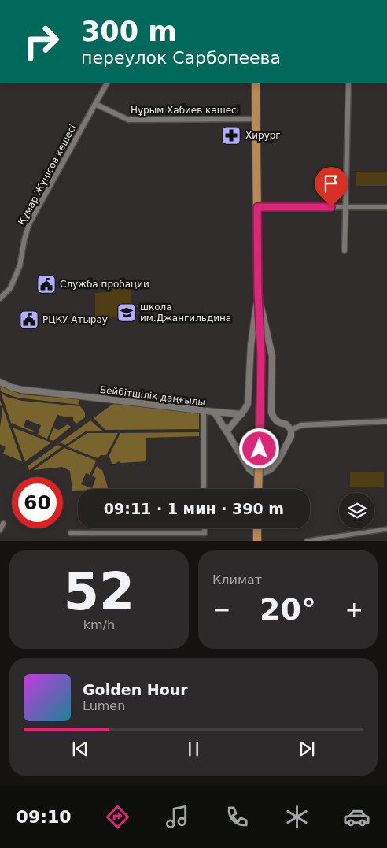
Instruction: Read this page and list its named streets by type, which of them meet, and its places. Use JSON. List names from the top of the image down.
{
  "streets": {
    "street": ["Нұрым Хабиев көшесі", "Құмар Жүнісов көшесі", "Бейбітшілік даңғылы"]
  },
  "crossings": [
    ["Нұрым Хабиев көшесі", "Құмар Жүнісов көшесі"]
  ],
  "places": {
    "pharmacy": ["Хирург"],
    "public building": ["Служба пробации", "РЦКУ Атырау"],
    "school or university": ["школа им.Джангильдина"]
  },
  "page": {
    "turn": ["300 m", "переулок Сарбопеева"],
    "limit": "60",
    "trip": "09:11 · 1 мин · 390 m",
    "tile": [
      ["52", "km/h"],
      "Климат"
    ],
    "heat": ["−", "20°", "+"],
    "song": ["Golden Hour", "Lumen"],
    "tabs": "09:10"
  }
}
